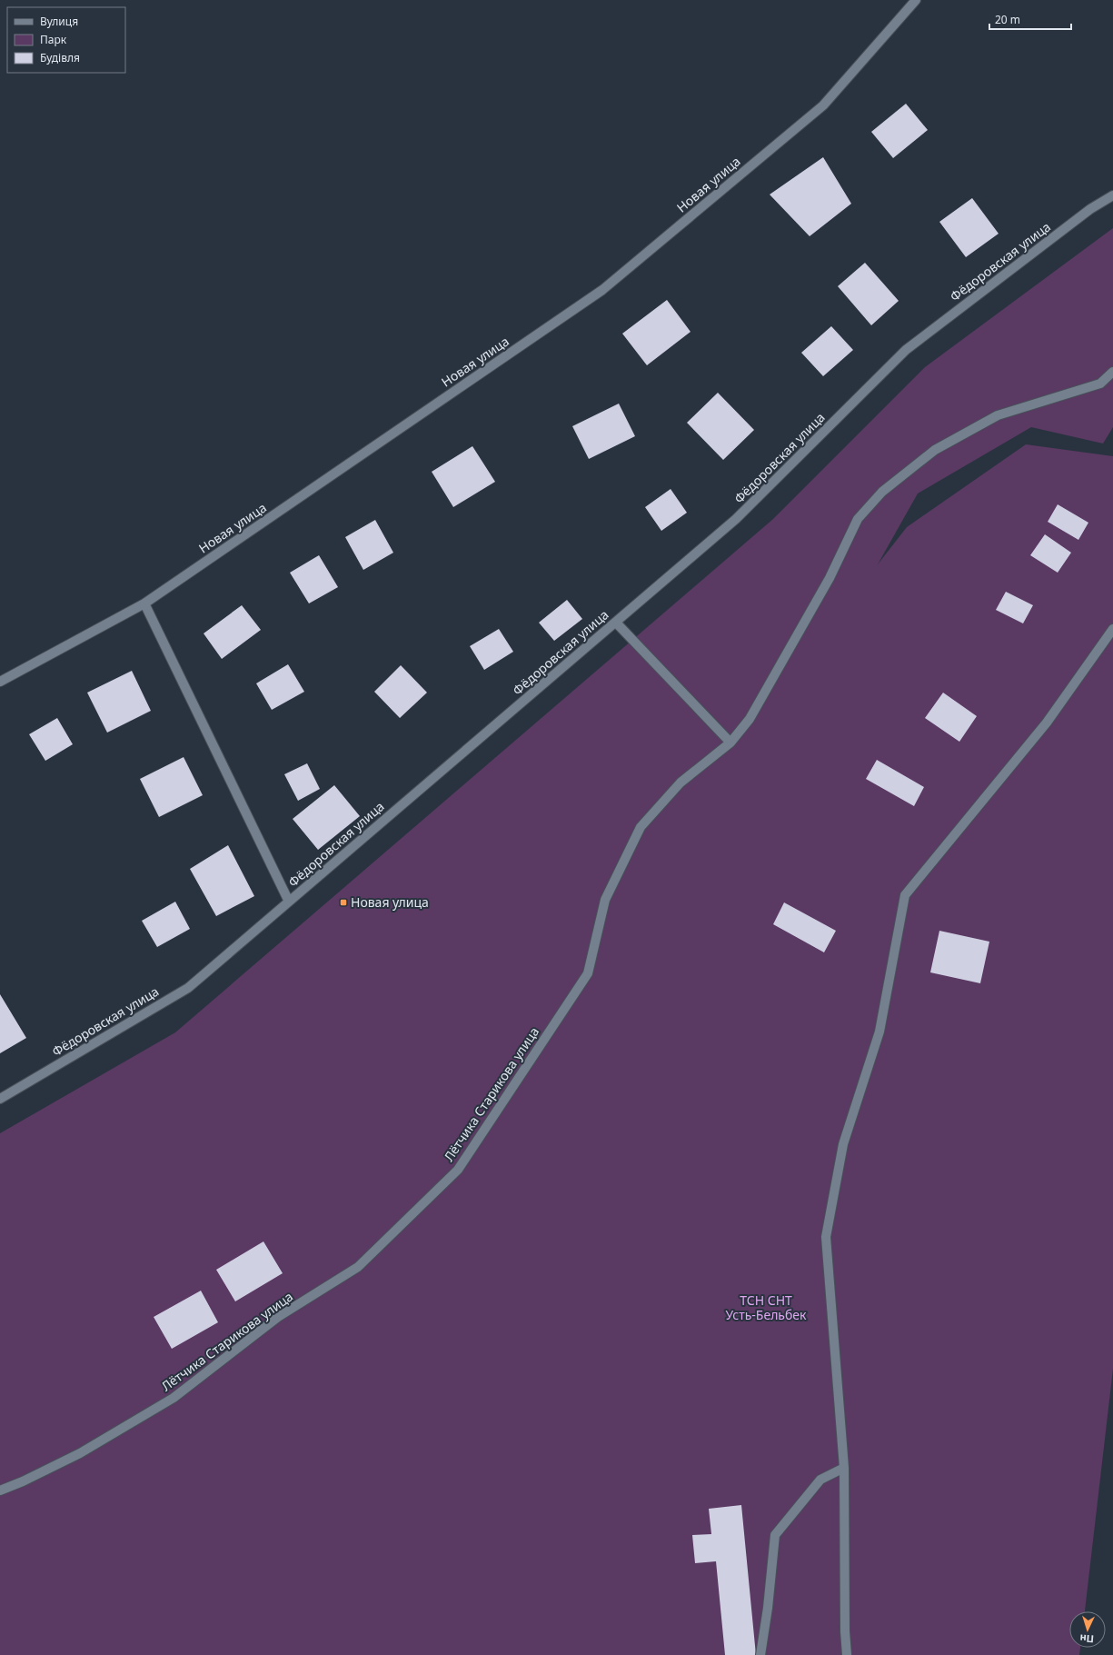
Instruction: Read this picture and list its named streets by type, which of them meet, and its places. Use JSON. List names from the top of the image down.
{
  "streets": {
    "street": ["Новая улица", "Фёдоровская улица", "Лётчика Старикова улица"]
  },
  "parks": ["ТСН СНТ Усть-Бельбек"],
  "places": {
    "transit": ["Новая улица"]
  },
  "legend": ["Вулиця", "Парк", "Будівля"],
  "scale_bar": "20 m",
  "north": "bottom"
}
